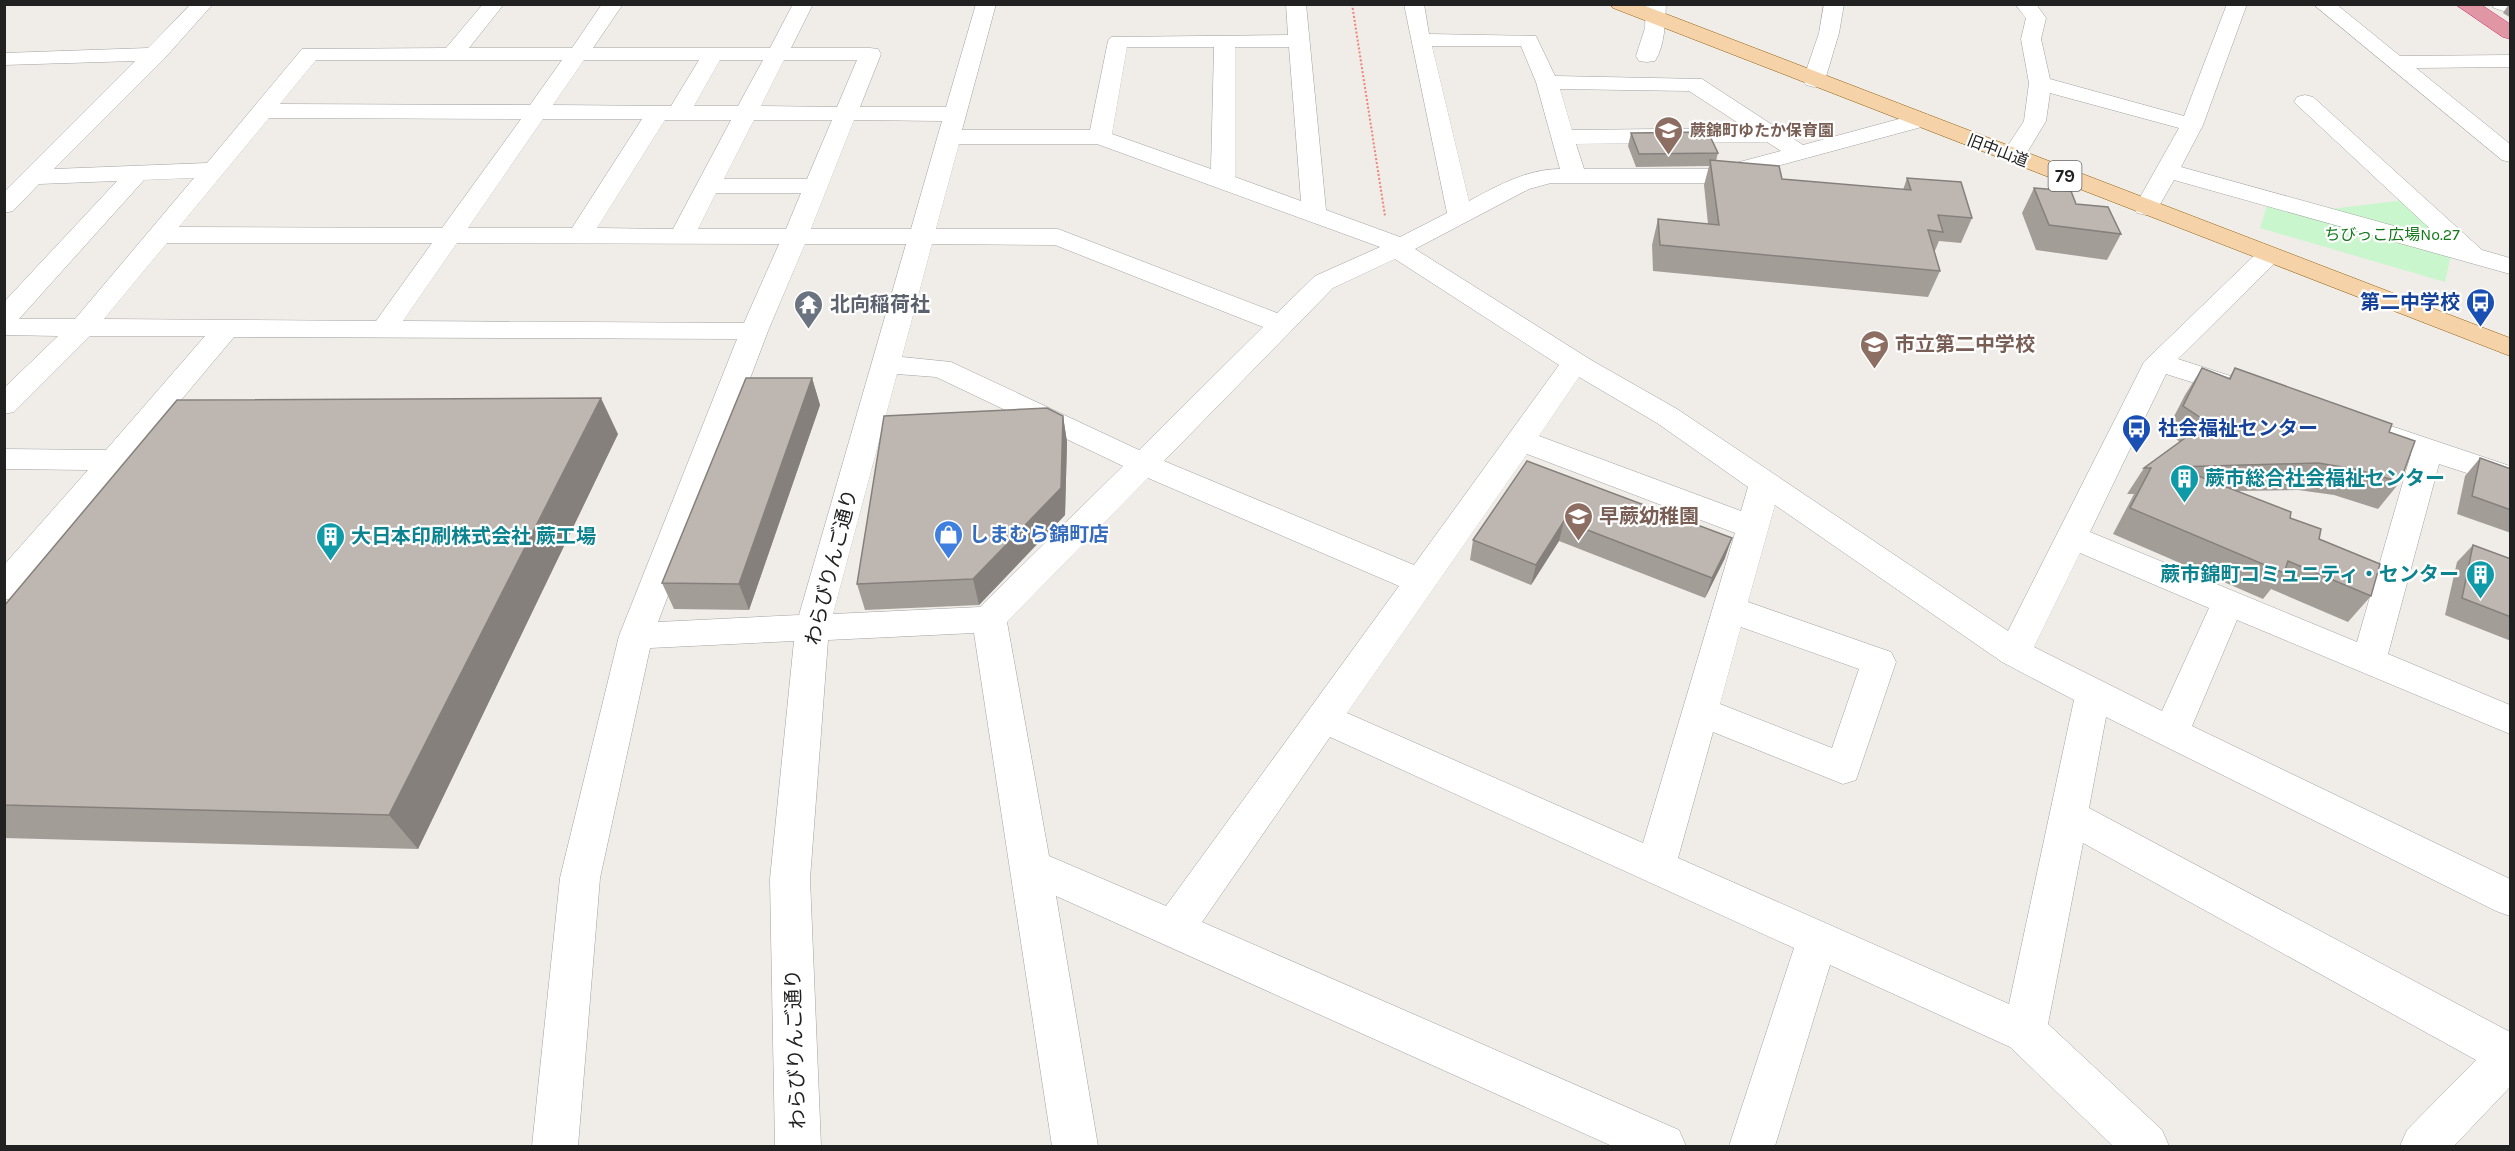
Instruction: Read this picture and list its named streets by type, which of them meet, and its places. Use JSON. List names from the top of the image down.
{
  "streets": {
    "main road": ["旧中山道", "79"],
    "street": ["わらびりんご通り"]
  },
  "parks": ["ちびっこ広場No.27"],
  "places": {
    "school or university": ["蕨錦町ゆたか保育園", "市立第二中学校", "早蕨幼稚園"],
    "bus stop": ["第二中学校", "社会福祉センター"],
    "temple": ["北向稲荷社"],
    "building": ["蕨市総合社会福祉センター", "大日本印刷株式会社 蕨工場", "蕨市錦町コミュニティ・センター"],
    "shop": ["しまむら錦町店"]
  }
}
